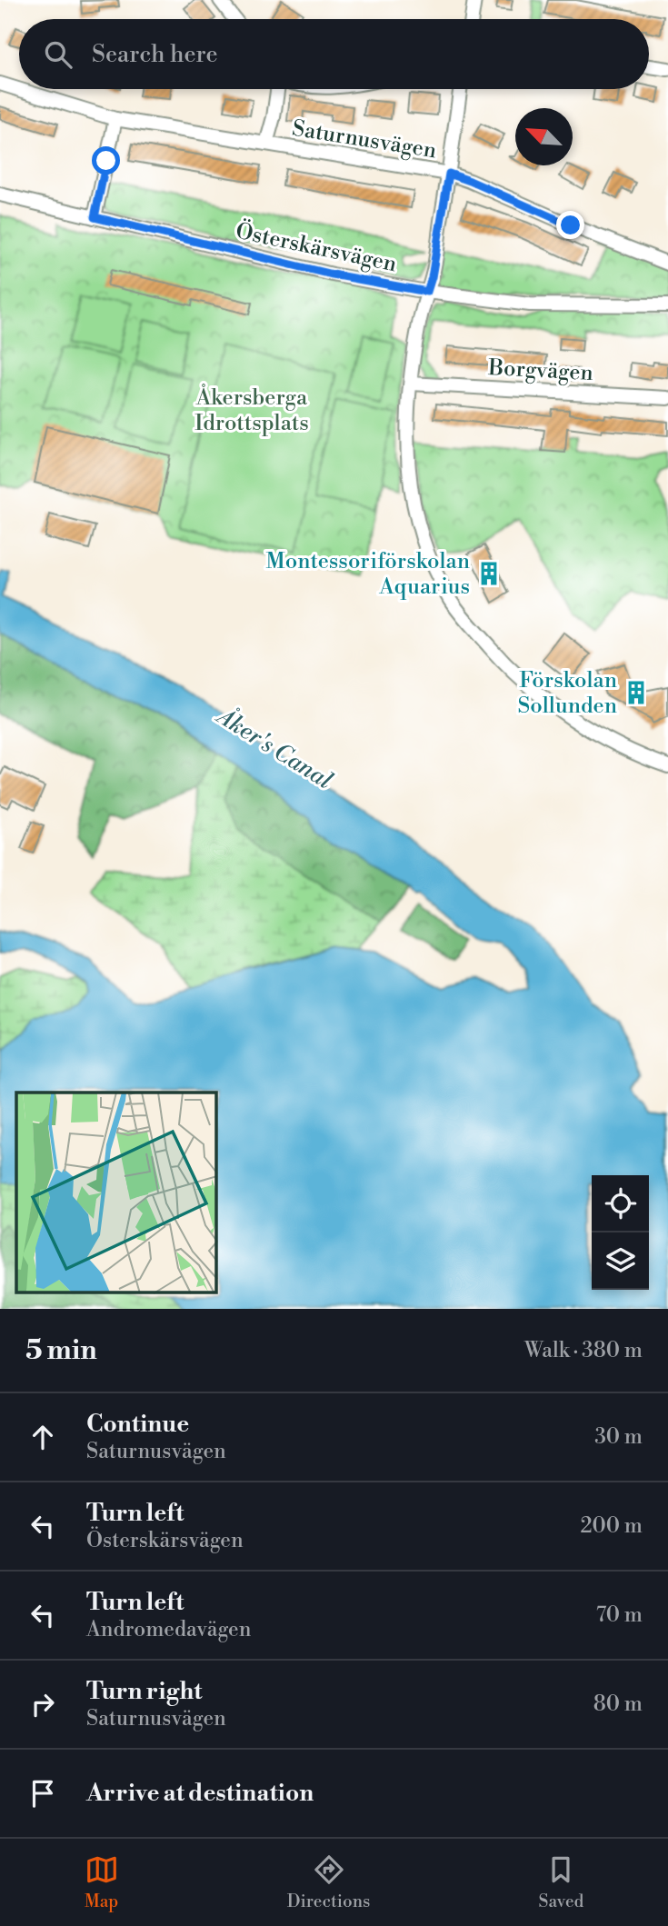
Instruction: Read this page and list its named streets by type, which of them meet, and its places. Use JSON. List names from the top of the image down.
{
  "streets": {
    "street": ["Saturnusvägen", "Österskärsvägen", "Borgvägen"]
  },
  "water": ["Åker's Canal"],
  "parks": ["Åkersberga Idrottsplats"],
  "places": {
    "building": ["Montessoriförskolan Aquarius", "Förskolan Sollunden"]
  },
  "north": "top left",
  "page": {
    "search": "Search here",
    "heading": ["5 min", "Walk · 380 m"],
    "list": [
      ["Continue", "Saturnusvägen", "30 m"],
      ["Turn left", "Österskärsvägen", "200 m"],
      ["Turn left", "Andromedavägen", "70 m"],
      ["Turn right", "Saturnusvägen", "80 m"],
      "Arrive at destination"
    ],
    "nav": ["Map", "Directions", "Saved"]
  }
}
